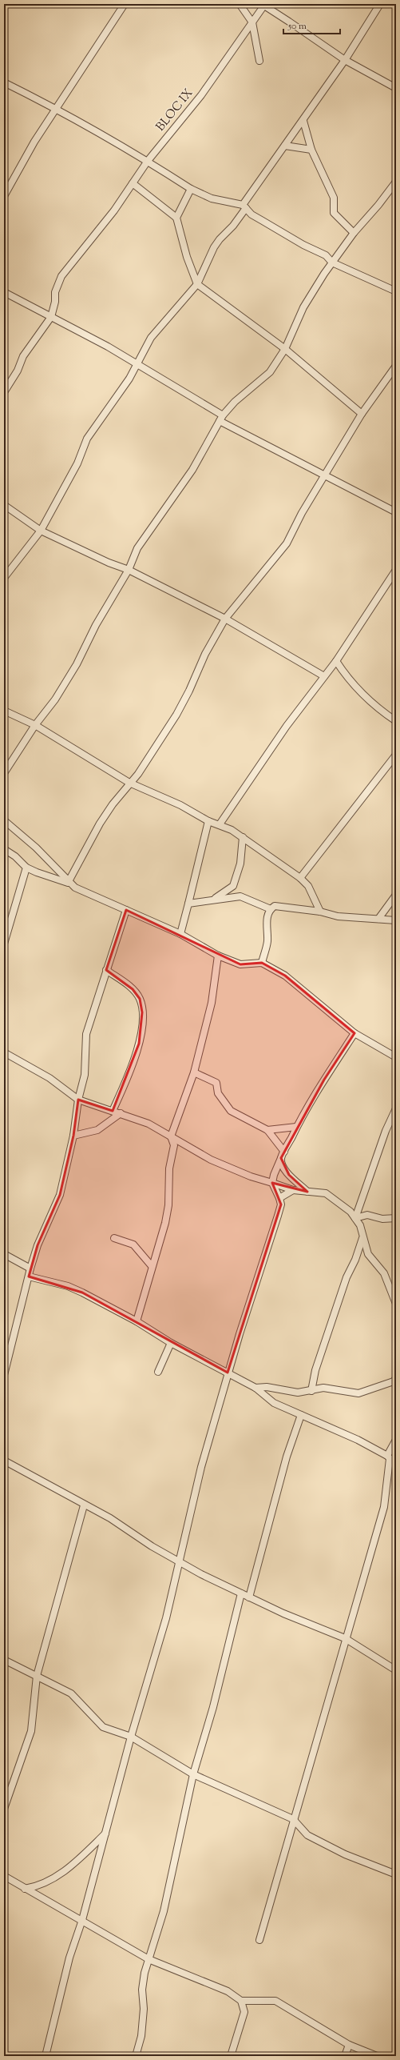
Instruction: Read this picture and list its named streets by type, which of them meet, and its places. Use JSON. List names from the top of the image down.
{
  "streets": {
    "street": ["BLOC IX"]
  },
  "scale_bar": "50 m"
}
